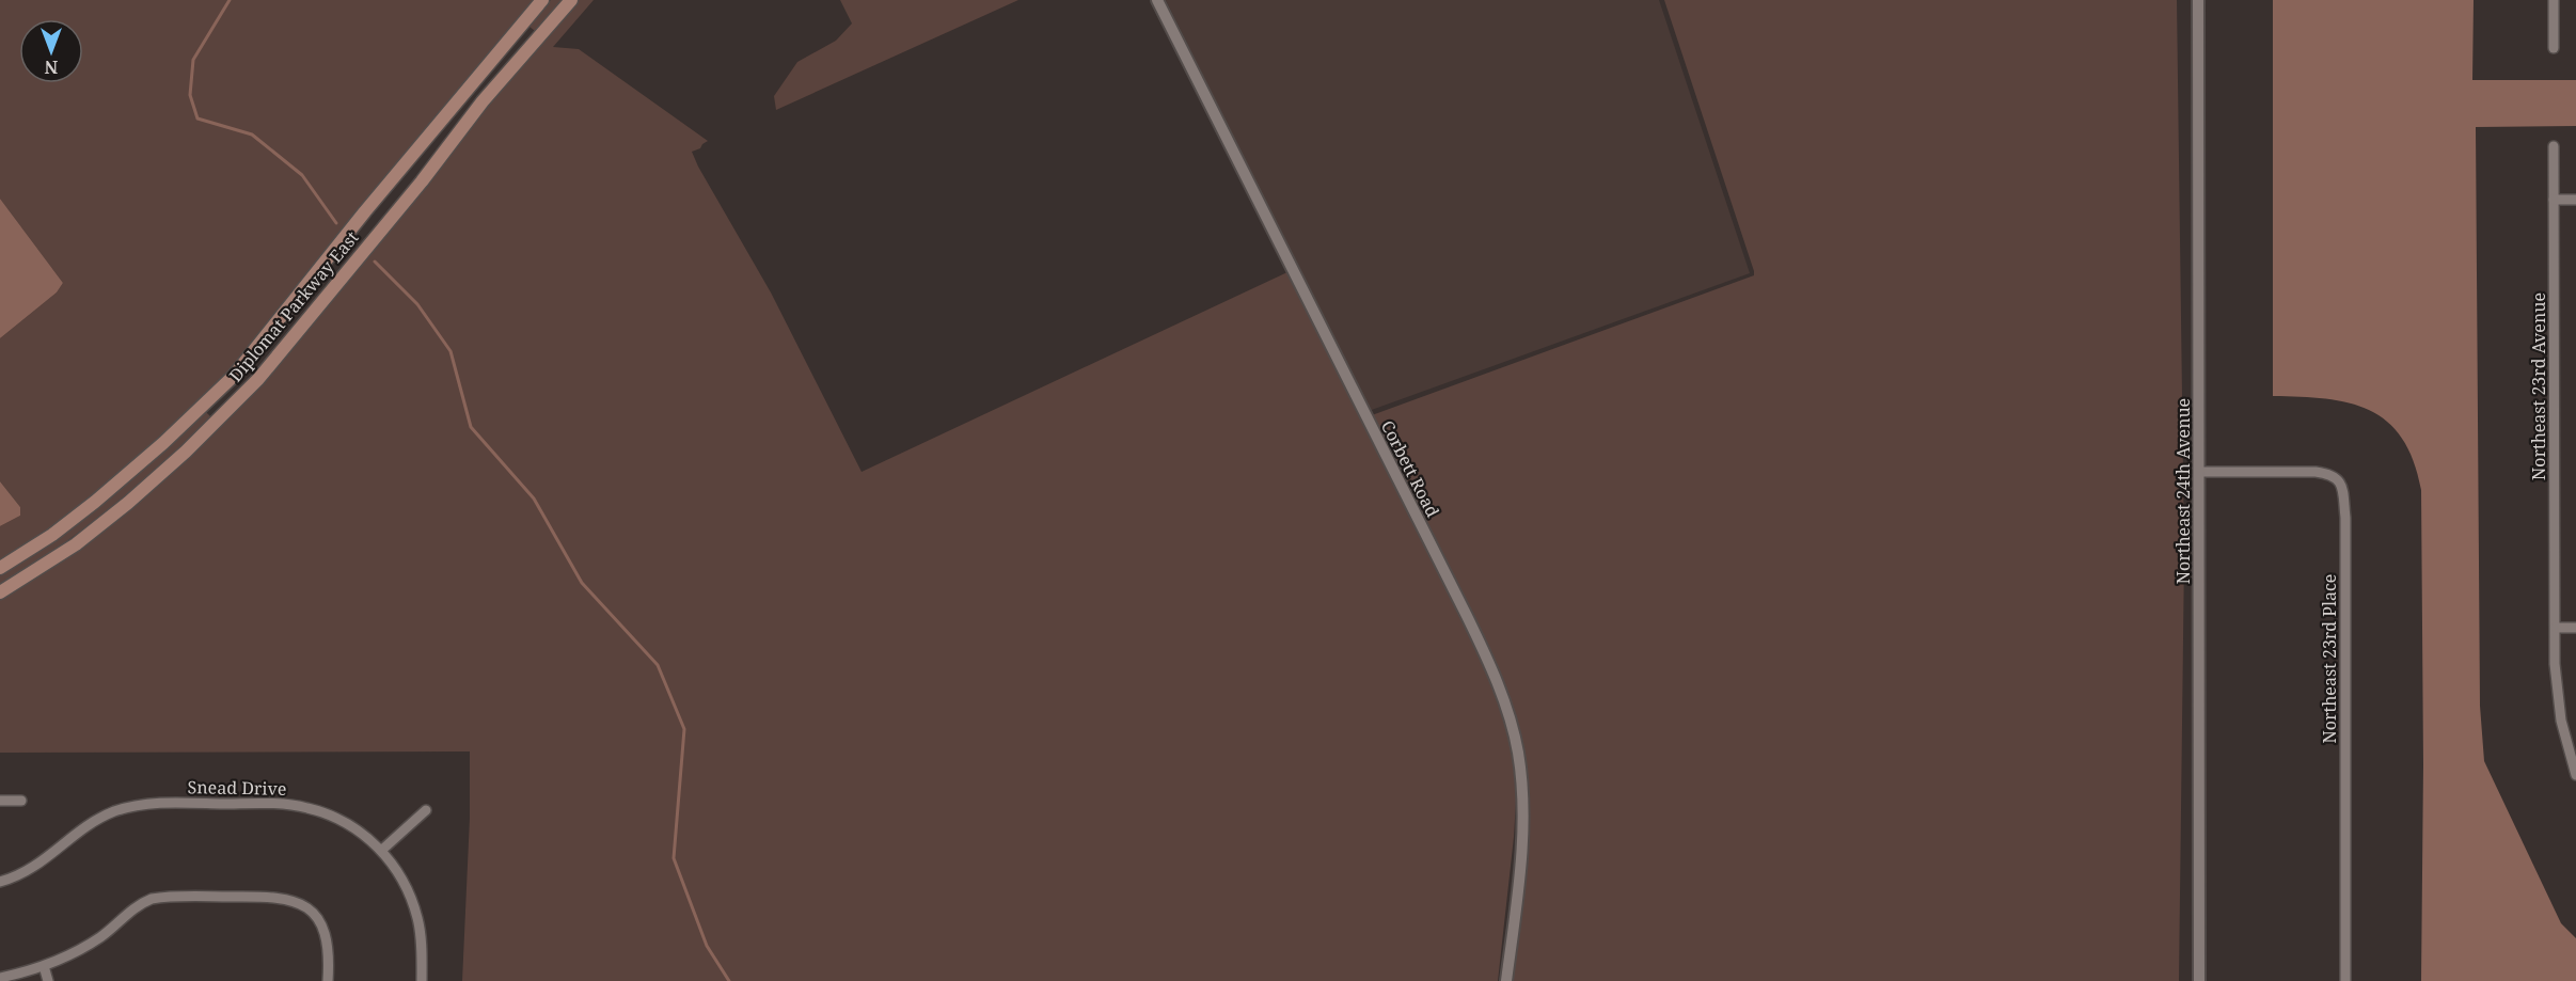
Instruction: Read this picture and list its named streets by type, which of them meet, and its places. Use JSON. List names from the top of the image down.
{
  "streets": {
    "main road": ["Diplomat Parkway East"],
    "street": [
      "Northeast 23rd Avenue",
      "Corbett Road",
      "Northeast 24th Avenue",
      "Northeast 23rd Place",
      "Snead Drive"
    ]
  },
  "crossings": [
    ["Northeast 24th Avenue", "Northeast 23rd Place"]
  ],
  "north": "bottom"
}
